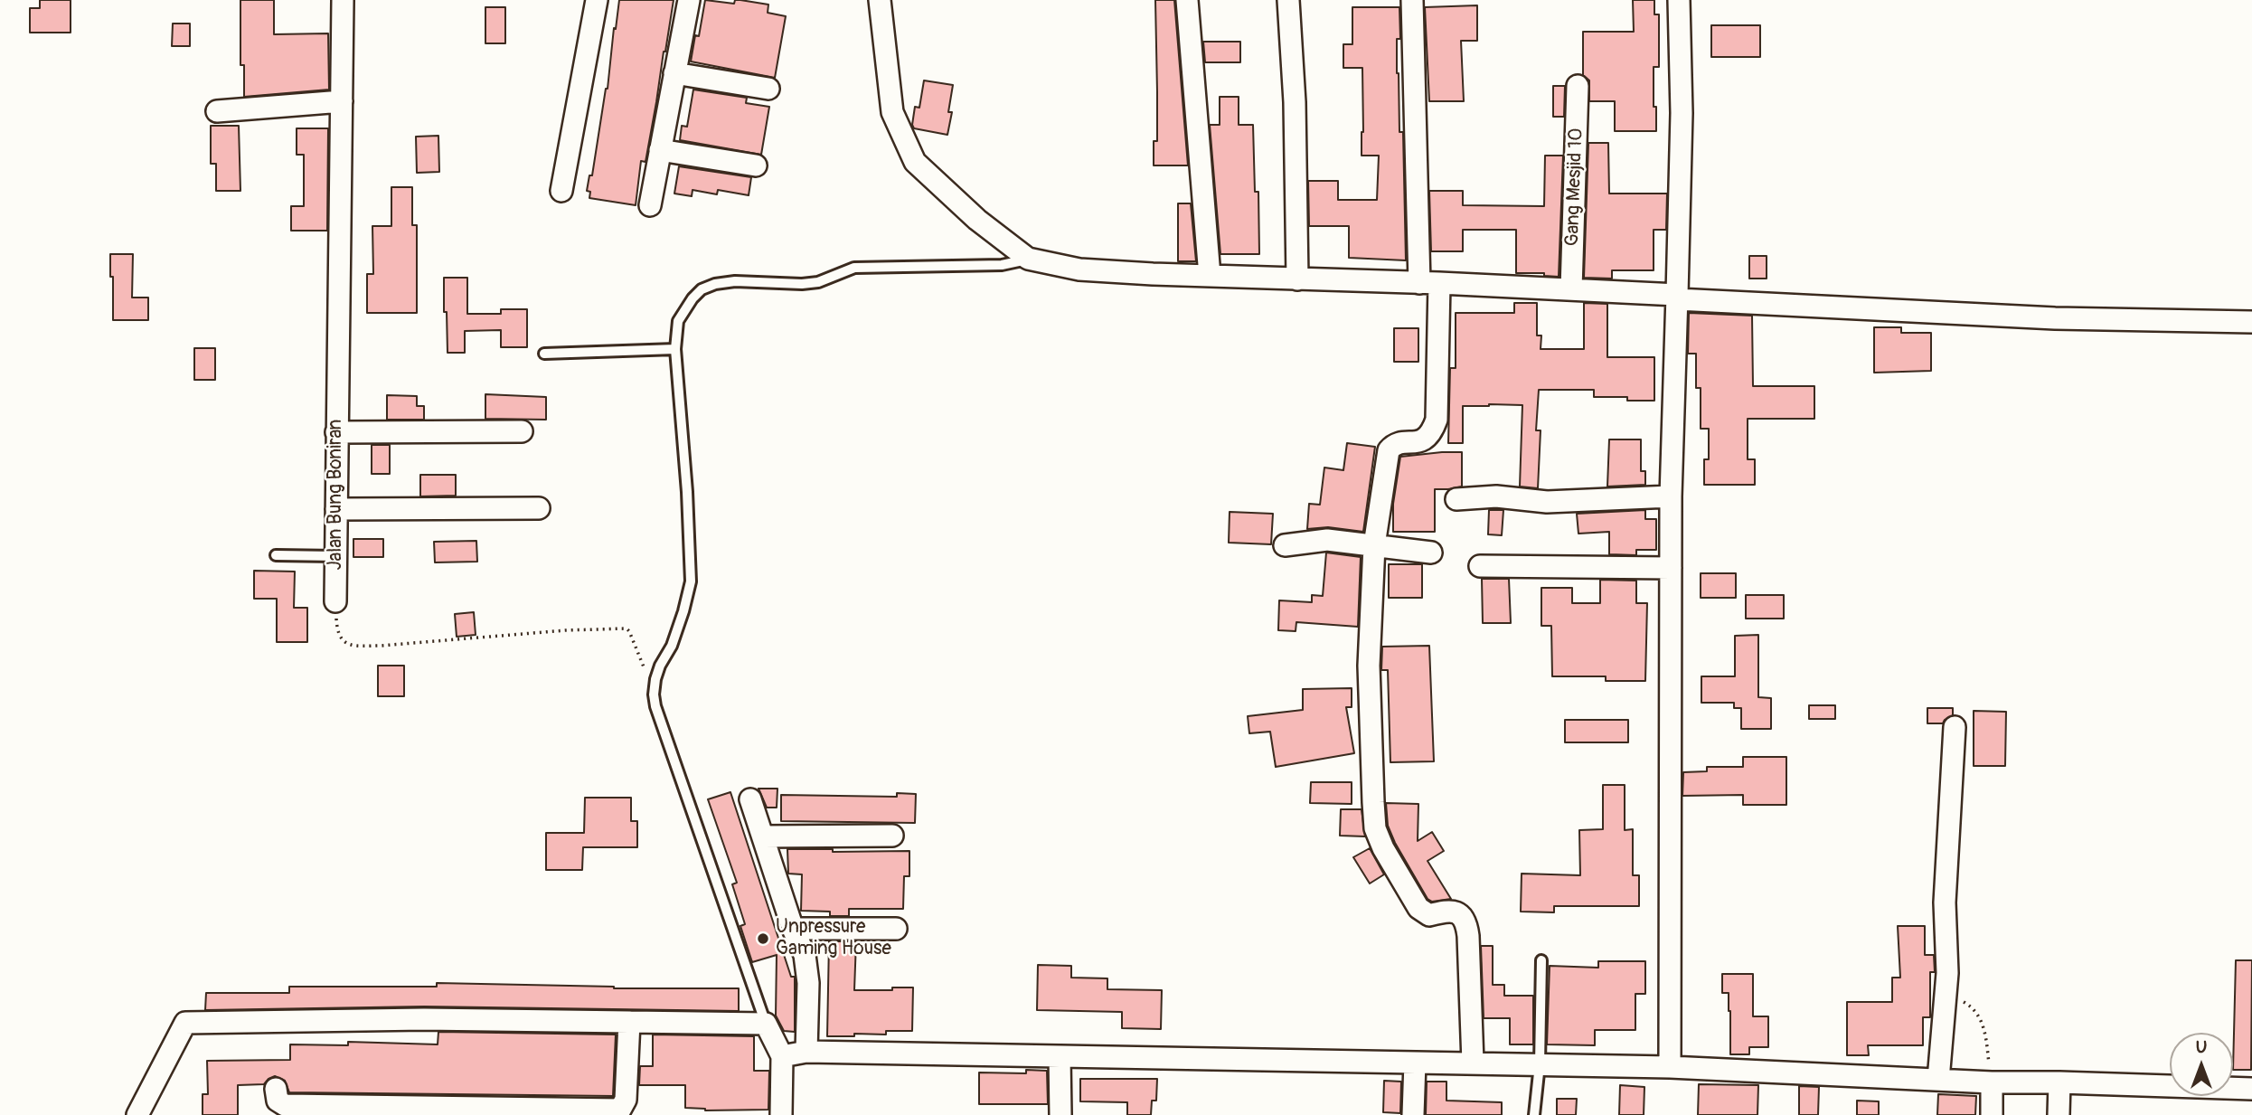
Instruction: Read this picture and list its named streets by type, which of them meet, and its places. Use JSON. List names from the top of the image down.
{
  "streets": {
    "street": ["Gang Mesjid 10", "Jalan Bung Boniran"]
  },
  "places": ["Unpressure Gaming House"],
  "north": "top"
}
